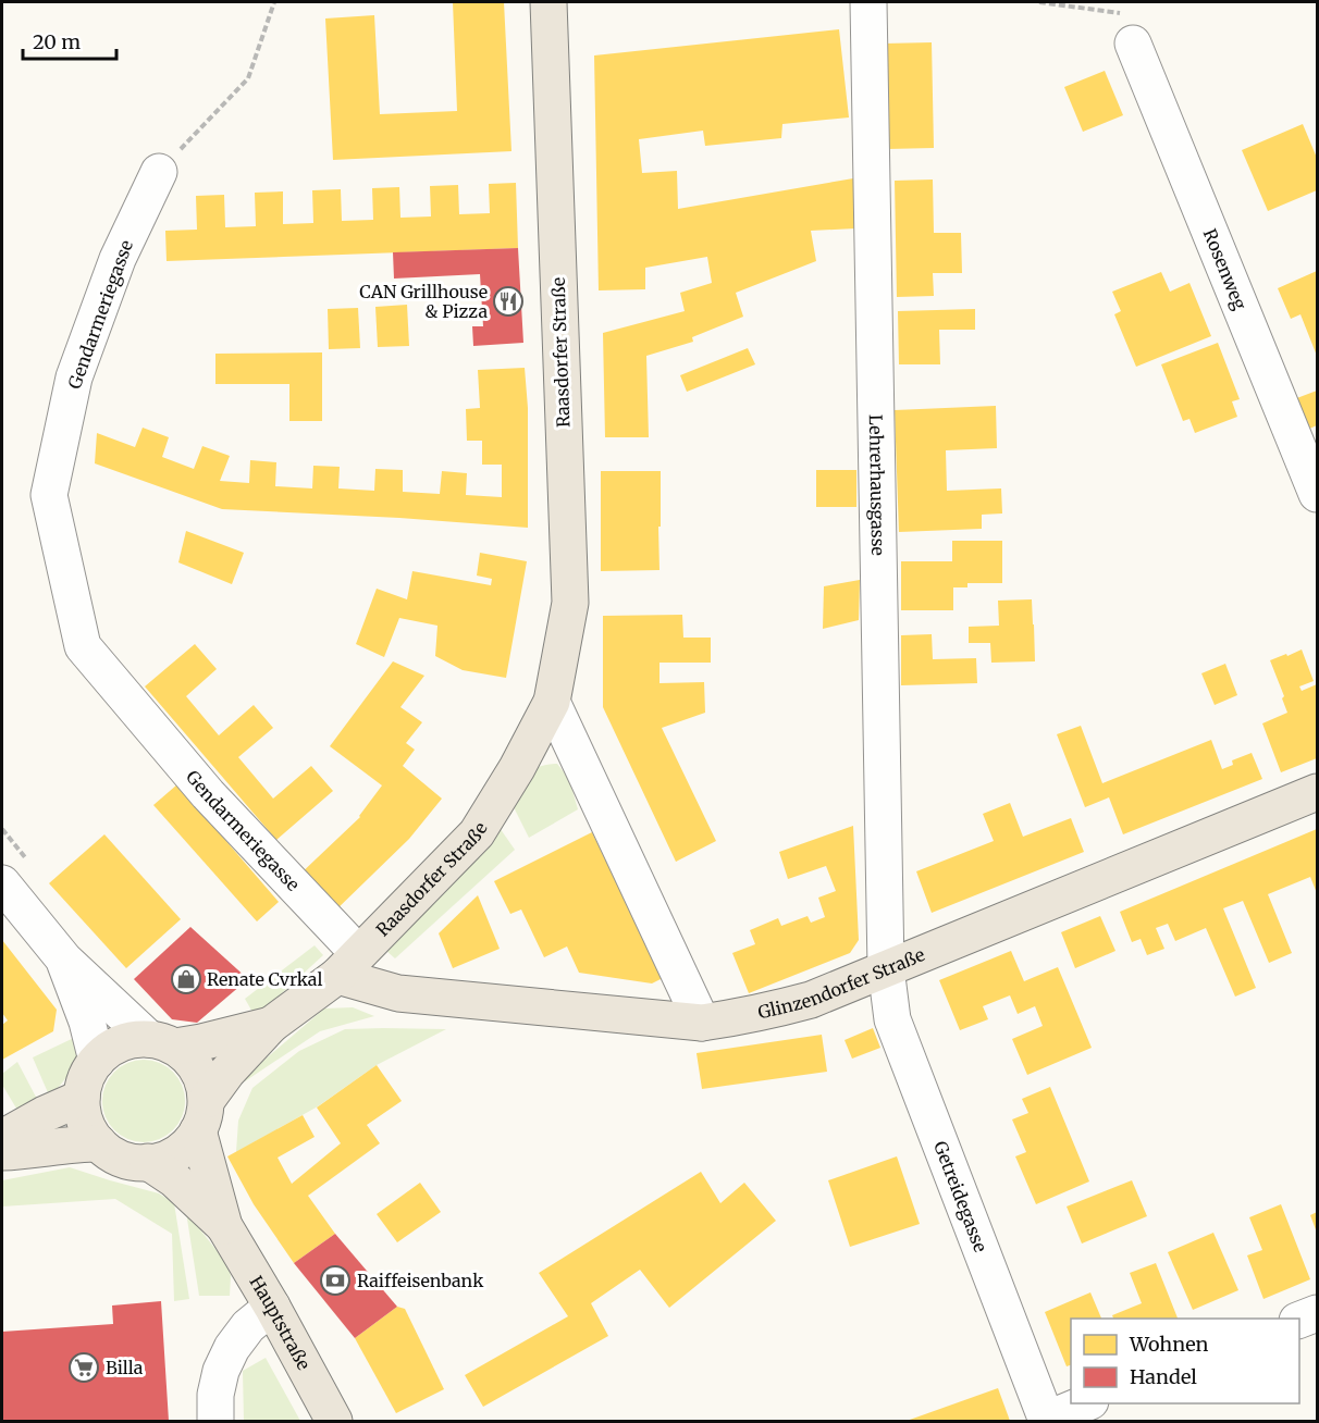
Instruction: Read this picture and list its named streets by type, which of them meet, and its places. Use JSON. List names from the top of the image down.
{
  "streets": {
    "main road": ["Raasdorfer Straße", "Glinzendorfer Straße", "Hauptstraße"],
    "street": [
      "Rosenweg",
      "Gendarmeriegasse",
      "Lehrerhausgasse",
      "Getreidegasse"
    ]
  },
  "crossings": [
    ["Gendarmeriegasse", "Raasdorfer Straße"],
    ["Gendarmeriegasse", "Glinzendorfer Straße"],
    ["Raasdorfer Straße", "Glinzendorfer Straße"],
    ["Raasdorfer Straße", "Hauptstraße"],
    ["Lehrerhausgasse", "Glinzendorfer Straße"],
    ["Lehrerhausgasse", "Getreidegasse"],
    ["Glinzendorfer Straße", "Getreidegasse"]
  ],
  "places": {
    "restaurant": ["CAN Grillhouse & Pizza"],
    "shop": ["Renate Cvrkal"],
    "bank": ["Raiffeisenbank"],
    "supermarket": ["Billa"]
  },
  "legend": ["Wohnen", "Handel"],
  "scale_bar": "20 m"
}
